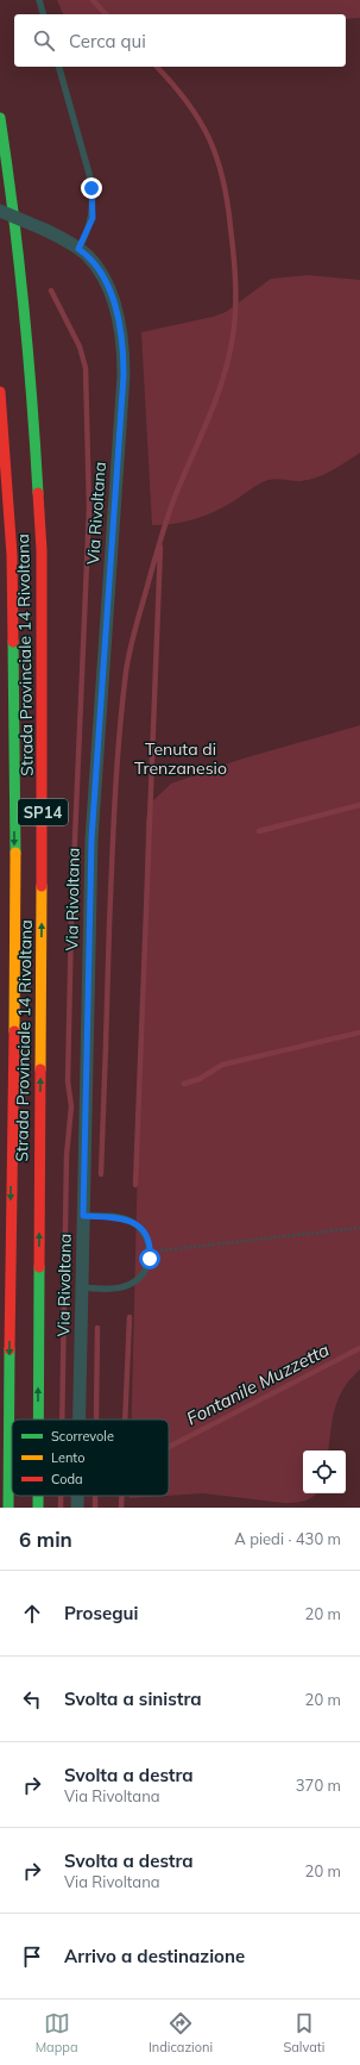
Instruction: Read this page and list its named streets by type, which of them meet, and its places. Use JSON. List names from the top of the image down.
{
  "streets": {
    "highway": ["Strada Provinciale 14 Rivoltana", "SP14"],
    "street": ["Via Rivoltana"]
  },
  "crossings": [
    ["Strada Provinciale 14 Rivoltana", "SP14"]
  ],
  "water": ["Fontanile Muzzetta"],
  "parks": ["Tenuta di Trenzanesio"],
  "legend": ["Scorrevole", "Lento", "Coda"],
  "page": {
    "search": "Cerca qui",
    "heading": ["6 min", "A piedi · 430 m"],
    "list": [
      ["Prosegui", "20 m"],
      ["Svolta a sinistra", "20 m"],
      ["Svolta a destra", "Via Rivoltana", "370 m"],
      ["Svolta a destra", "Via Rivoltana", "20 m"],
      "Arrivo a destinazione"
    ],
    "nav": ["Mappa", "Indicazioni", "Salvati"]
  }
}
